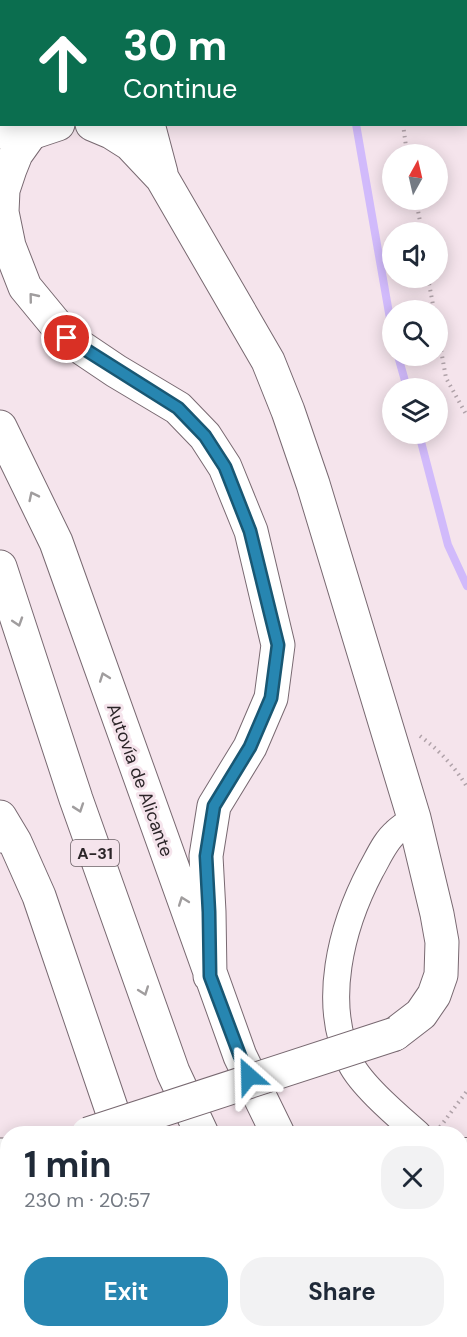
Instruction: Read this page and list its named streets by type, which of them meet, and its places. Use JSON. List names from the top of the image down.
{
  "streets": {
    "main road": ["Autovía de Alicante", "A-31"]
  },
  "north": "top",
  "page": {
    "turn": ["30 m", "Continue"],
    "heading": ["1 min", "230 m · 20:57"],
    "buttons": ["Exit", "Share"]
  }
}
